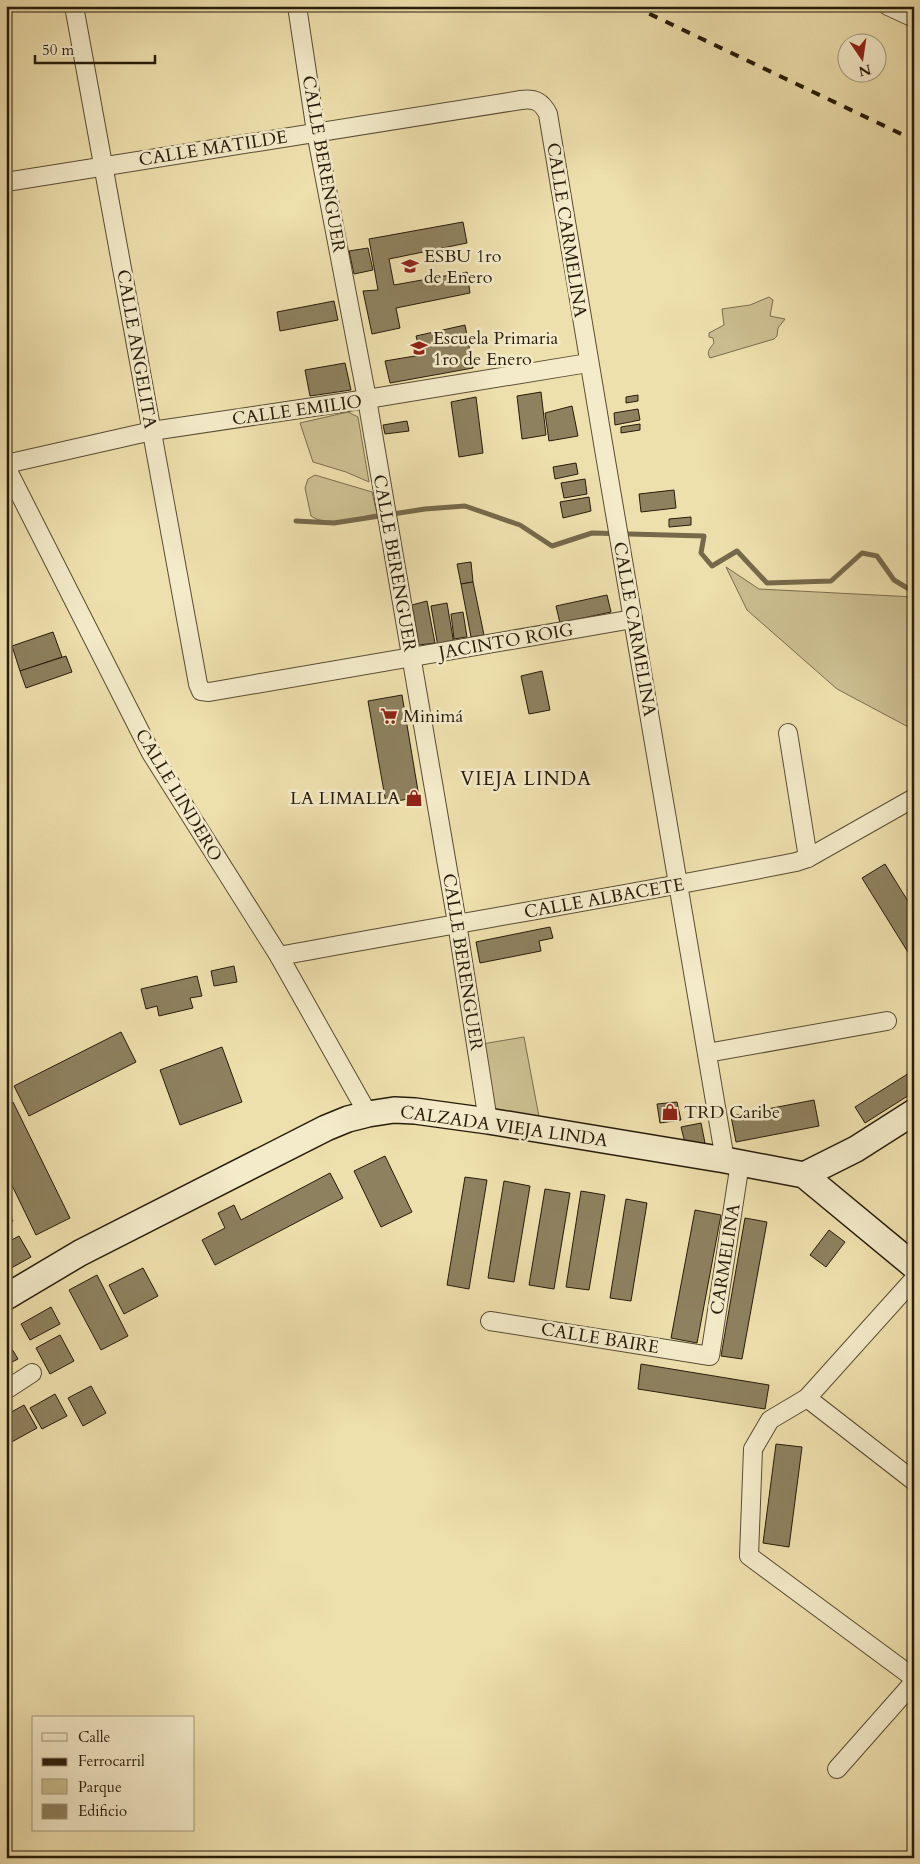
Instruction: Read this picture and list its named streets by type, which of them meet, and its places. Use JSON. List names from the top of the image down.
{
  "streets": {
    "street": [
      "CALLE MATILDE",
      "CALLE BERENGUER",
      "CALLE CARMELINA",
      "CALLE ANGELITA",
      "CALLE EMILIO",
      "JACINTO ROIG",
      "CALLE LINDERO",
      "CALLE ALBACETE",
      "CALZADA VIEJA LINDA",
      "CARMELINA",
      "CALLE BAIRE"
    ]
  },
  "crossings": [
    ["CALLE MATILDE", "CALLE BERENGUER"],
    ["CALLE MATILDE", "CALLE CARMELINA"],
    ["CALLE MATILDE", "CALLE ANGELITA"],
    ["CALLE BERENGUER", "CALLE EMILIO"],
    ["CALLE BERENGUER", "JACINTO ROIG"],
    ["CALLE BERENGUER", "CALLE ALBACETE"],
    ["CALLE BERENGUER", "CALZADA VIEJA LINDA"],
    ["CALLE CARMELINA", "CALLE EMILIO"],
    ["CALLE CARMELINA", "JACINTO ROIG"],
    ["CALLE CARMELINA", "CALLE ALBACETE"],
    ["CALLE CARMELINA", "CALZADA VIEJA LINDA"],
    ["CALLE CARMELINA", "CARMELINA"],
    ["CALLE ANGELITA", "CALLE EMILIO"],
    ["CALLE ANGELITA", "JACINTO ROIG"],
    ["CALLE EMILIO", "CALLE LINDERO"],
    ["CALLE LINDERO", "CALLE ALBACETE"],
    ["CALLE LINDERO", "CALZADA VIEJA LINDA"],
    ["CALZADA VIEJA LINDA", "CARMELINA"],
    ["CARMELINA", "CALLE BAIRE"]
  ],
  "districts": ["VIEJA LINDA"],
  "places": {
    "school or university": ["ESBU 1ro de Enero", "Escuela Primaria 1ro de Enero"],
    "supermarket": ["Minimá"],
    "shop": ["LA LIMALLA", "TRD Caribe"]
  },
  "legend": [
    "Calle",
    "Ferrocarril",
    "Parque",
    "Edificio"
  ],
  "scale_bar": "50 m",
  "north": "bottom"
}
